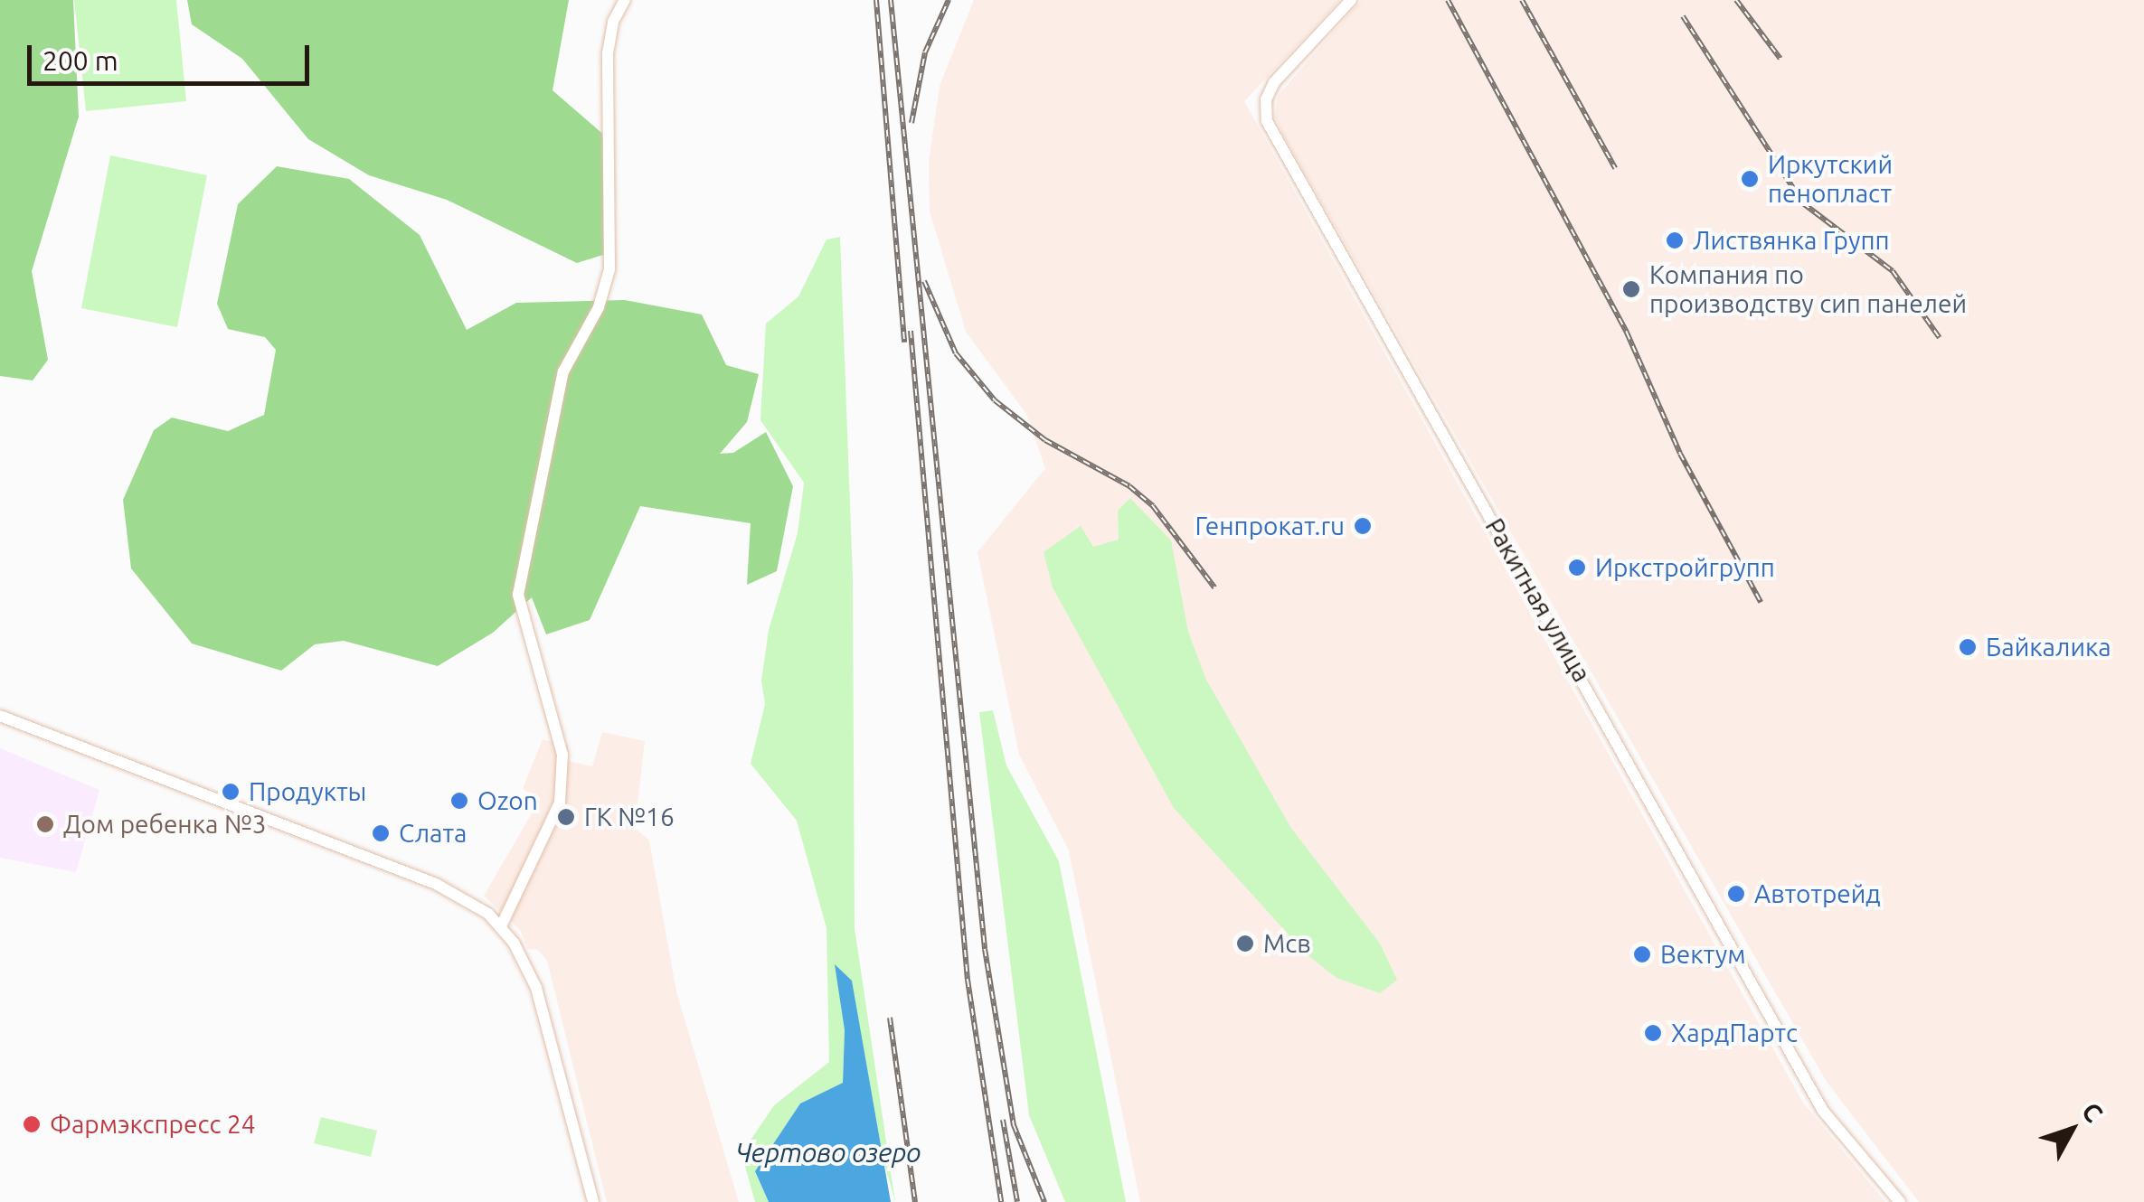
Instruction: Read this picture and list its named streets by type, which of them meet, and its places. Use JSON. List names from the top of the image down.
{
  "streets": {
    "street": ["Ракитная улица"]
  },
  "water": ["Чертово озеро"],
  "places": [
    "Иркутский пенопласт",
    "Листвянка Групп",
    "Компания по производству сип панелей",
    "Генпрокат.ru",
    "Иркстройгрупп",
    "Байкалика",
    "Продукты",
    "Ozon",
    "ГК №16",
    "Дом ребенка №3",
    "Слата",
    "Автотрейд",
    "Мсв",
    "Вектум",
    "ХардПартс",
    "Фармэкспресс 24"
  ],
  "scale_bar": "200 m",
  "north": "top right"
}
